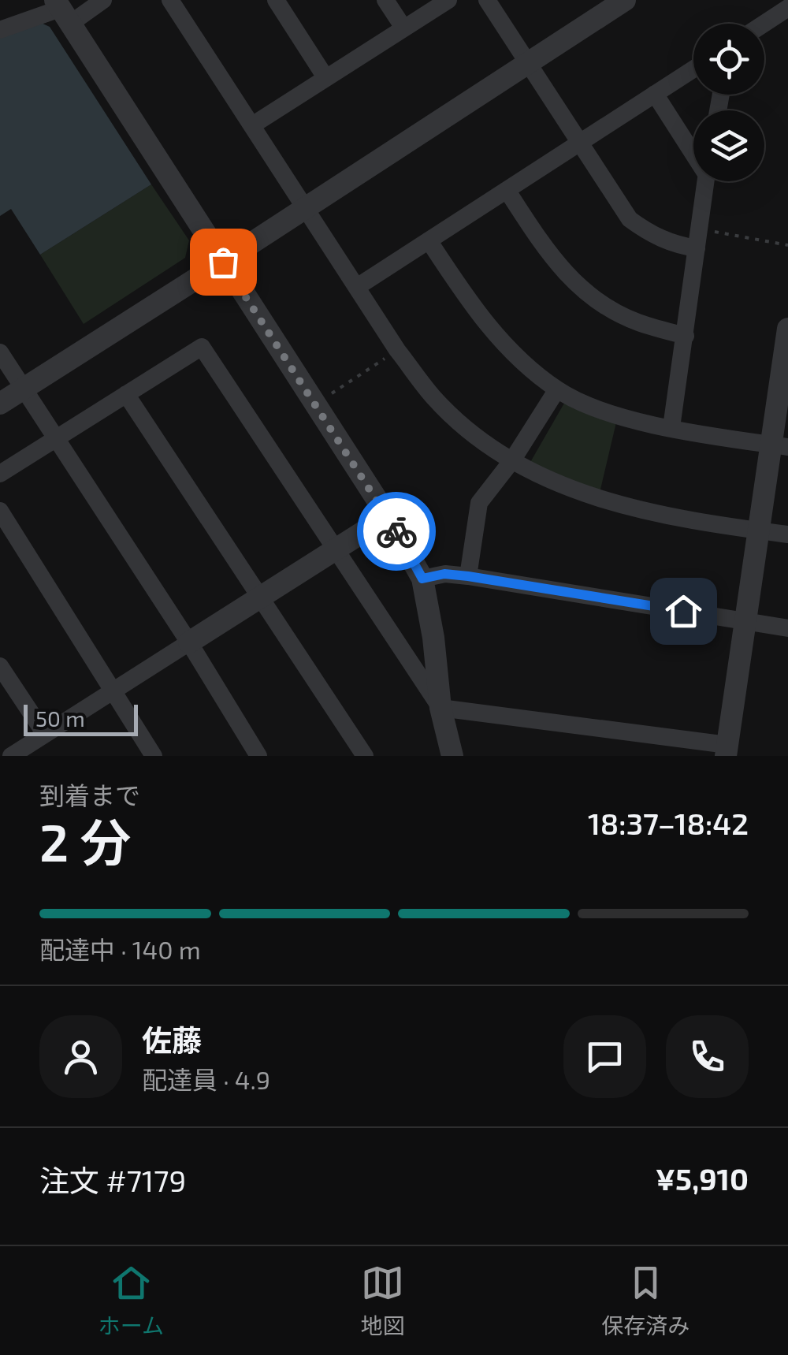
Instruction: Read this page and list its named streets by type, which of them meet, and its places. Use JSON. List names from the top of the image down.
{
  "scale_bar": "50 m",
  "page": {
    "scale": "50 m",
    "heading": ["2 分", "到着まで", "18:37–18:42"],
    "panel": [
      "佐藤",
      "配達員 · 4.9",
      "注文 #7179",
      "¥5,910"
    ],
    "bar": "配達中 · 140 m",
    "tabs": ["ホーム", "地図", "保存済み"]
  }
}
